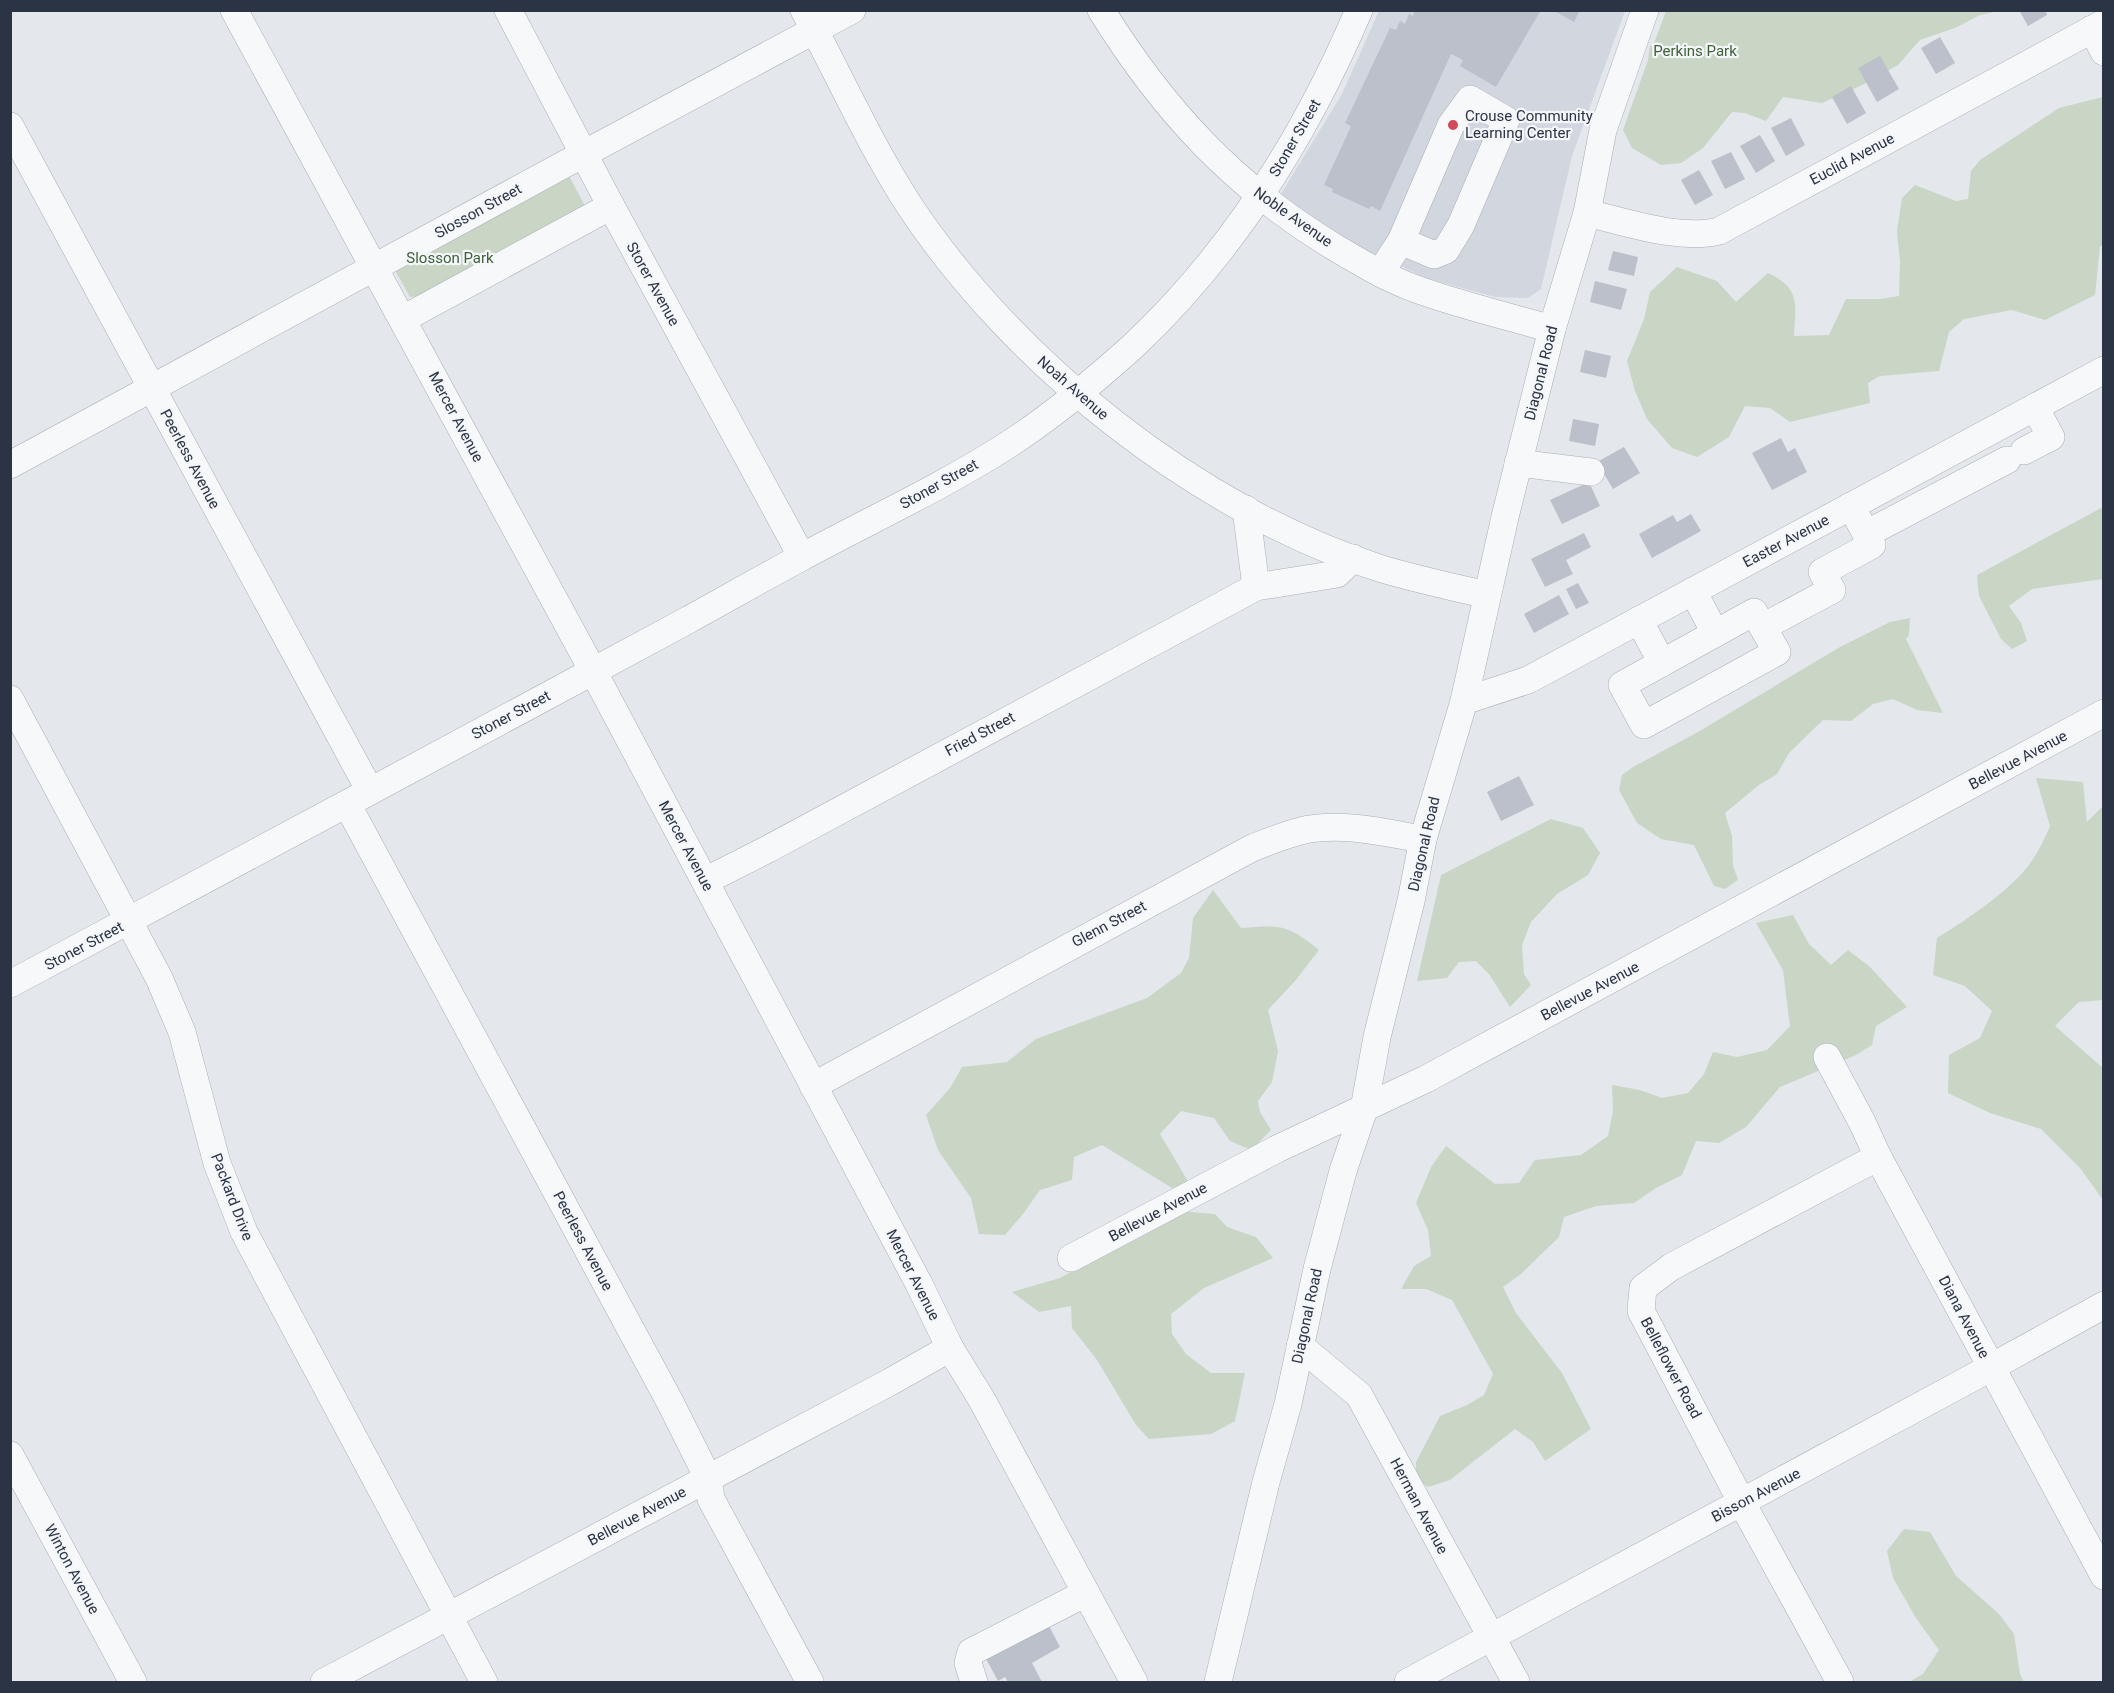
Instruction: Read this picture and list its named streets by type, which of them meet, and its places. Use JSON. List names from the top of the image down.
{
  "streets": {
    "street": [
      "Stoner Street",
      "Euclid Avenue",
      "Slosson Street",
      "Noble Avenue",
      "Storer Avenue",
      "Diagonal Road",
      "Noah Avenue",
      "Mercer Avenue",
      "Peerless Avenue",
      "Easter Avenue",
      "Fried Street",
      "Bellevue Avenue",
      "Glenn Street",
      "Packard Drive",
      "Diana Avenue",
      "Belleflower Road",
      "Bisson Avenue",
      "Herman Avenue",
      "Winton Avenue"
    ]
  },
  "crossings": [
    ["Stoner Street", "Noble Avenue"],
    ["Stoner Street", "Storer Avenue"],
    ["Stoner Street", "Noah Avenue"],
    ["Stoner Street", "Mercer Avenue"],
    ["Stoner Street", "Peerless Avenue"],
    ["Stoner Street", "Packard Drive"],
    ["Euclid Avenue", "Diagonal Road"],
    ["Slosson Street", "Storer Avenue"],
    ["Slosson Street", "Noah Avenue"],
    ["Slosson Street", "Mercer Avenue"],
    ["Slosson Street", "Peerless Avenue"],
    ["Noble Avenue", "Diagonal Road"],
    ["Diagonal Road", "Noah Avenue"],
    ["Diagonal Road", "Easter Avenue"],
    ["Diagonal Road", "Bellevue Avenue"],
    ["Diagonal Road", "Glenn Street"],
    ["Diagonal Road", "Herman Avenue"],
    ["Noah Avenue", "Fried Street"],
    ["Mercer Avenue", "Fried Street"],
    ["Mercer Avenue", "Bellevue Avenue"],
    ["Mercer Avenue", "Glenn Street"],
    ["Peerless Avenue", "Bellevue Avenue"],
    ["Bellevue Avenue", "Packard Drive"],
    ["Diana Avenue", "Belleflower Road"],
    ["Diana Avenue", "Bisson Avenue"],
    ["Belleflower Road", "Bisson Avenue"],
    ["Bisson Avenue", "Herman Avenue"]
  ],
  "parks": ["Perkins Park", "Slosson Park"],
  "places": ["Crouse Community Learning Center"]
}
